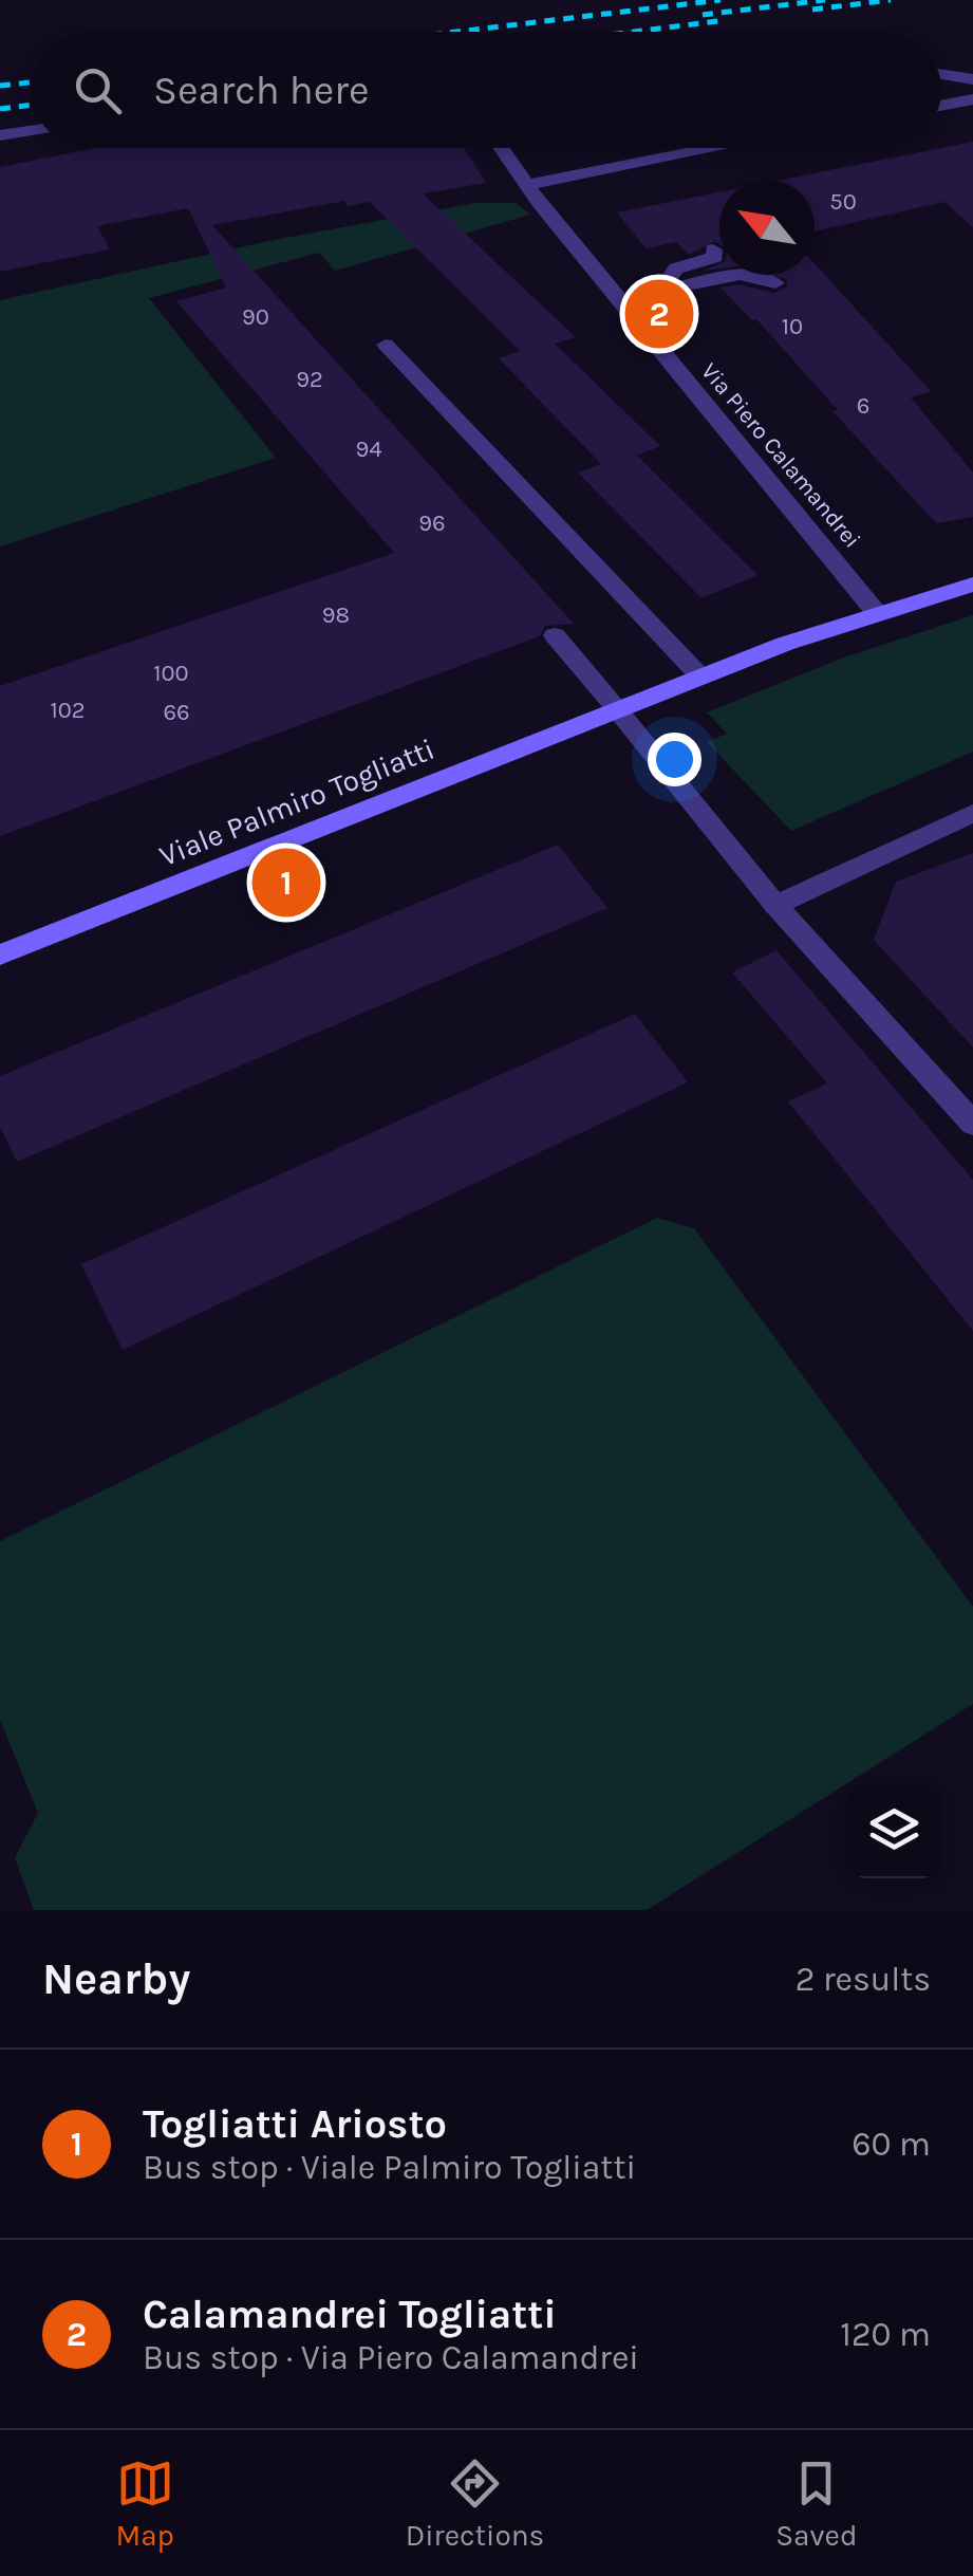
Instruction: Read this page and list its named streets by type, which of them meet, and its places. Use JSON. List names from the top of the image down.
{
  "streets": {
    "street": ["Via Piero Calamandrei", "Viale Palmiro Togliatti"]
  },
  "crossings": [
    ["Via Piero Calamandrei", "Viale Palmiro Togliatti"]
  ],
  "house_numbers": [
    "50",
    "90",
    "10",
    "92",
    "6",
    "94",
    "96",
    "98",
    "100",
    "102",
    "66"
  ],
  "north": "top left",
  "page": {
    "search": "Search here",
    "pins": ["2", "1"],
    "heading": ["Nearby", "2 results"],
    "list": [
      {
        "mark": "1",
        "name": "Togliatti Ariosto",
        "note": "Bus stop · Viale Palmiro Togliatti",
        "value": "60 m"
      },
      {
        "mark": "2",
        "name": "Calamandrei Togliatti",
        "note": "Bus stop · Via Piero Calamandrei",
        "value": "120 m"
      }
    ],
    "nav": ["Map", "Directions", "Saved"]
  }
}
